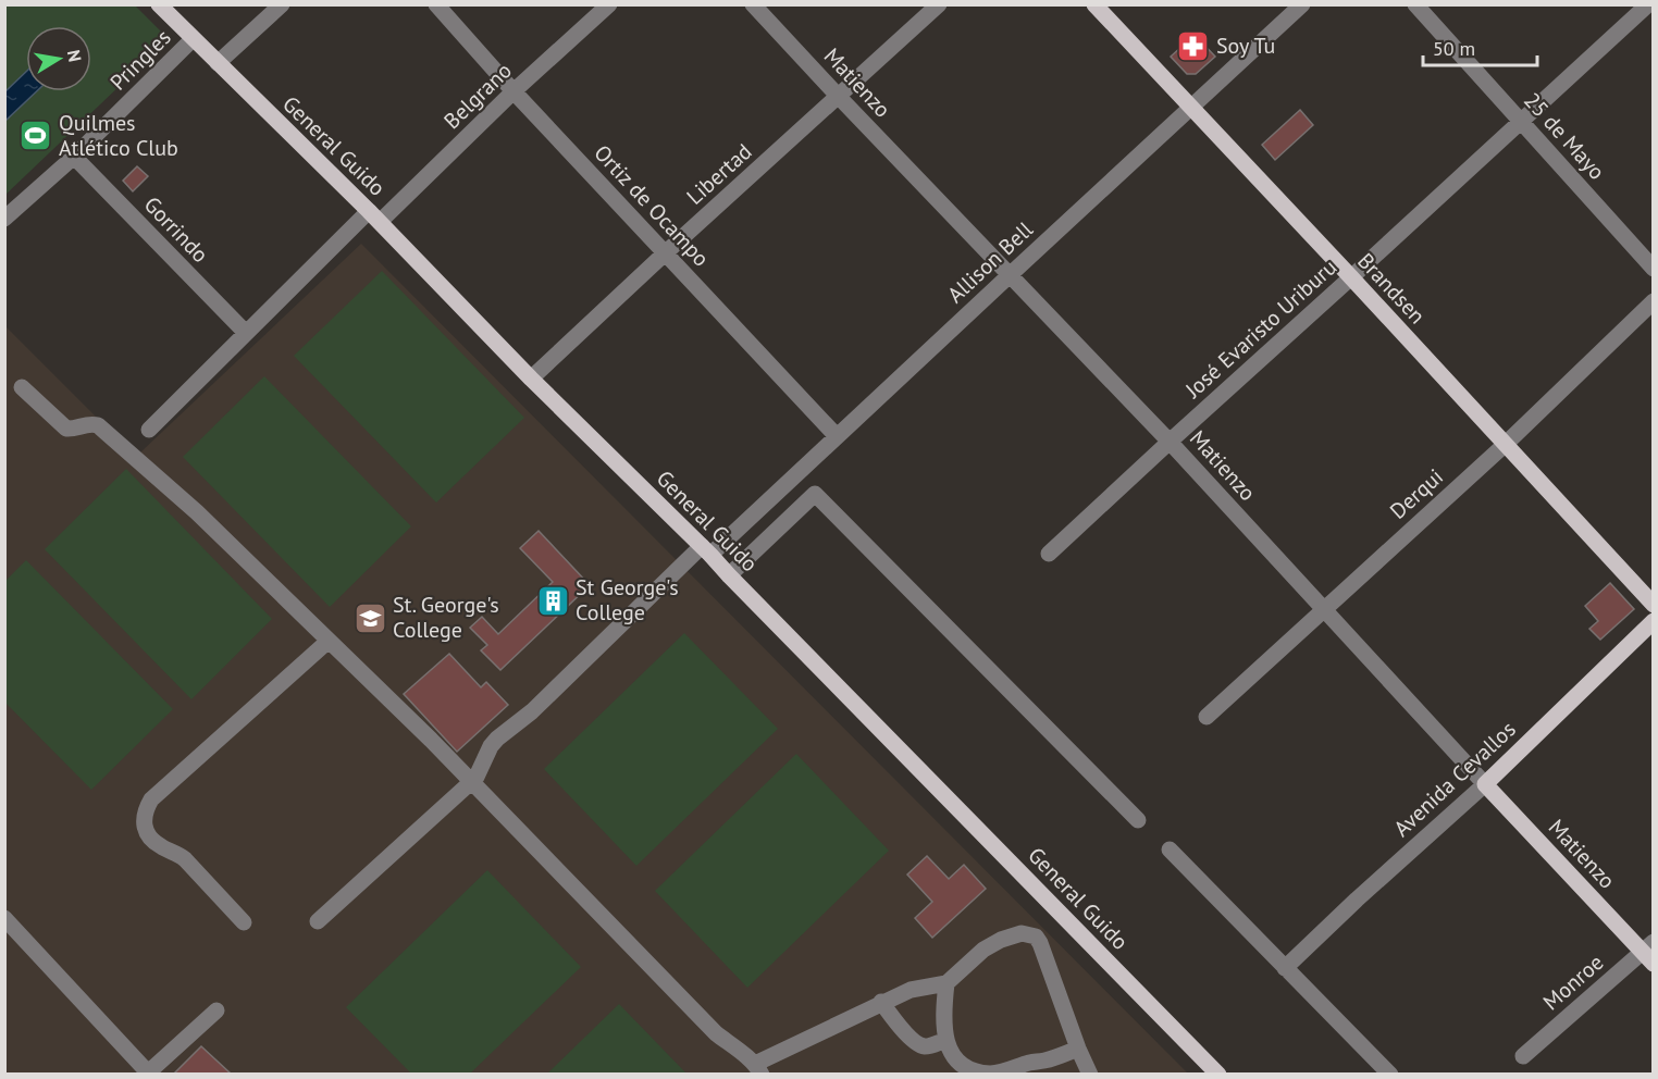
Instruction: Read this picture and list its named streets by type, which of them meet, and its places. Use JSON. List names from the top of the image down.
{
  "streets": {
    "main road": [
      "Matienzo",
      "General Guido",
      "Brandsen",
      "Avenida Cevallos"
    ],
    "street": [
      "Pringles",
      "Belgrano",
      "25 de Mayo",
      "Libertad",
      "Ortiz de Ocampo",
      "Gorrindo",
      "Allison Bell",
      "José Evaristo Uriburu",
      "Derqui",
      "Monroe"
    ]
  },
  "crossings": [
    ["Pringles", "General Guido"],
    ["Pringles", "Gorrindo"],
    ["Matienzo", "Libertad"],
    ["Matienzo", "Allison Bell"],
    ["Matienzo", "José Evaristo Uriburu"],
    ["Matienzo", "Derqui"],
    ["Matienzo", "Avenida Cevallos"],
    ["Matienzo", "Monroe"],
    ["Belgrano", "General Guido"],
    ["Belgrano", "Ortiz de Ocampo"],
    ["Belgrano", "Gorrindo"],
    ["25 de Mayo", "José Evaristo Uriburu"],
    ["General Guido", "Libertad"],
    ["General Guido", "Allison Bell"],
    ["Libertad", "Ortiz de Ocampo"],
    ["Ortiz de Ocampo", "Allison Bell"],
    ["Allison Bell", "Brandsen"],
    ["Brandsen", "José Evaristo Uriburu"],
    ["Brandsen", "Derqui"]
  ],
  "places": {
    "pharmacy": ["Soy Tu"],
    "sports": ["Quilmes Atlético Club"],
    "building": ["St George's College"],
    "school or university": ["St. George's College"]
  },
  "scale_bar": "50 m",
  "north": "right"
}
